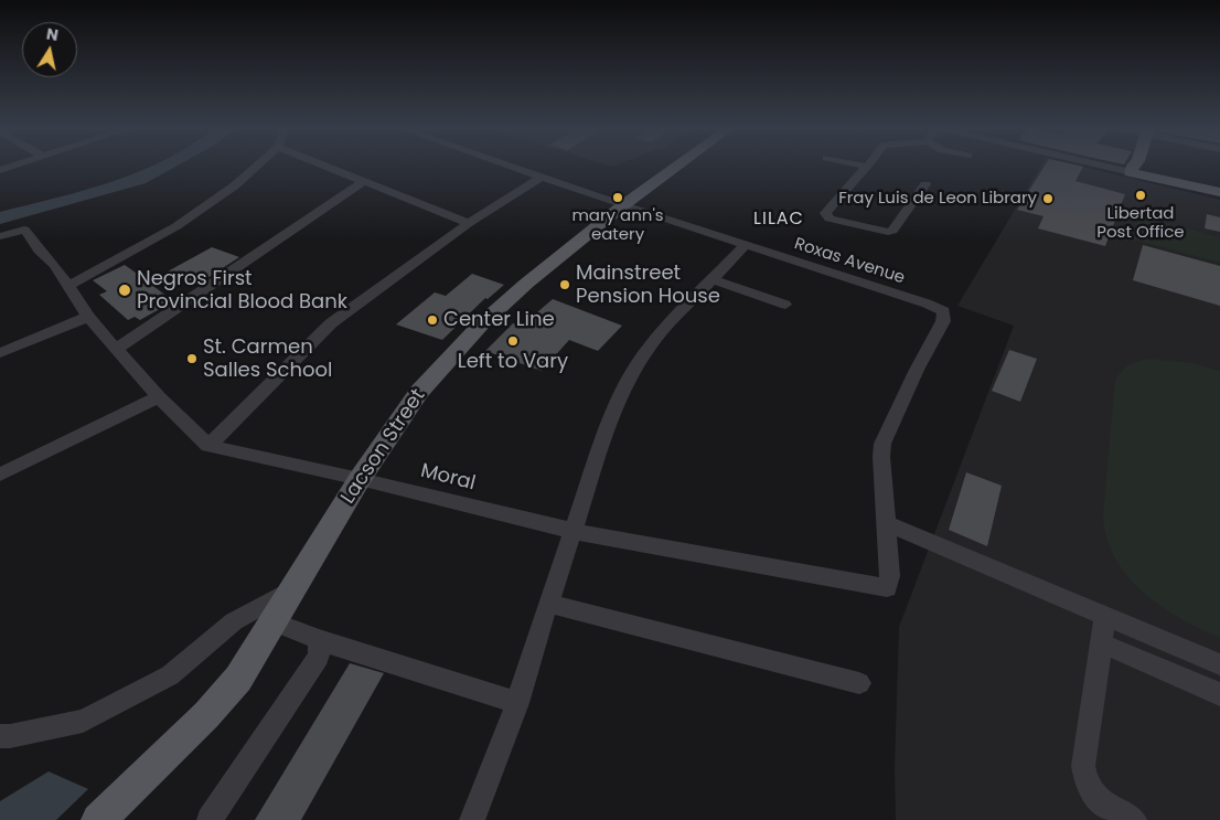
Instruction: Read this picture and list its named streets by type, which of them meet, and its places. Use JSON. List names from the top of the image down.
{
  "streets": {
    "main road": ["Lacson Street"],
    "street": ["Roxas Avenue", "Moral"]
  },
  "crossings": [
    ["Roxas Avenue", "Lacson Street"],
    ["Roxas Avenue", "Moral"],
    ["Lacson Street", "Moral"]
  ],
  "districts": ["LILAC"],
  "places": [
    "Libertad Post Office",
    "mary ann's eatery",
    "Fray Luis de Leon Library",
    "Mainstreet Pension House",
    "Negros First Provincial Blood Bank",
    "Center Line",
    "Left to Vary",
    "St. Carmen Salles School"
  ],
  "north": "top"
}
